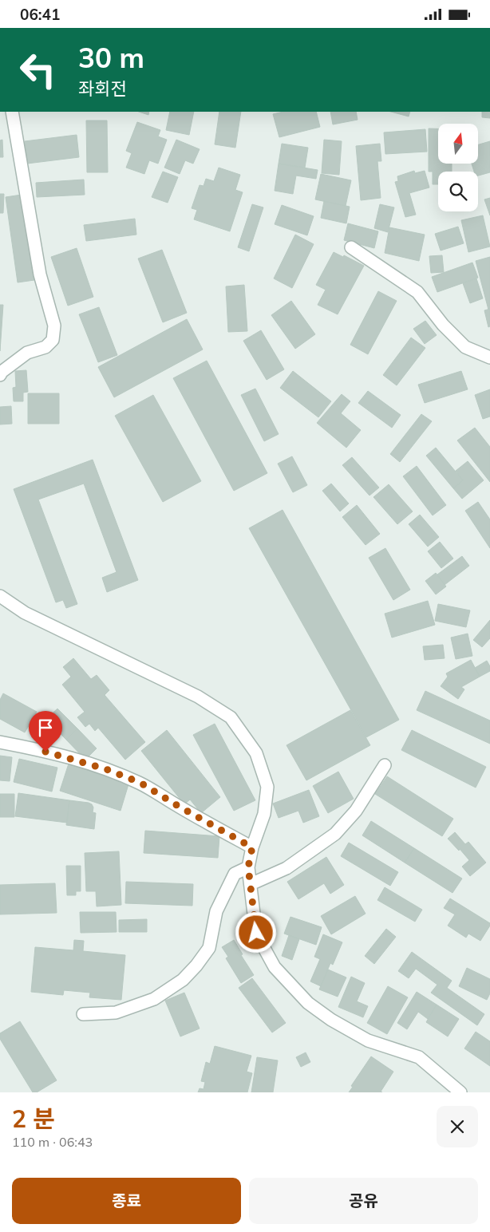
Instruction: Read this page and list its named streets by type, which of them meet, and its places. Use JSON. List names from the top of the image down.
{
  "north": "top",
  "page": {
    "status": "06:41",
    "turn": ["30 m", "좌회전"],
    "heading": ["2 분", "110 m · 06:43"],
    "buttons": ["종료", "공유"]
  }
}
